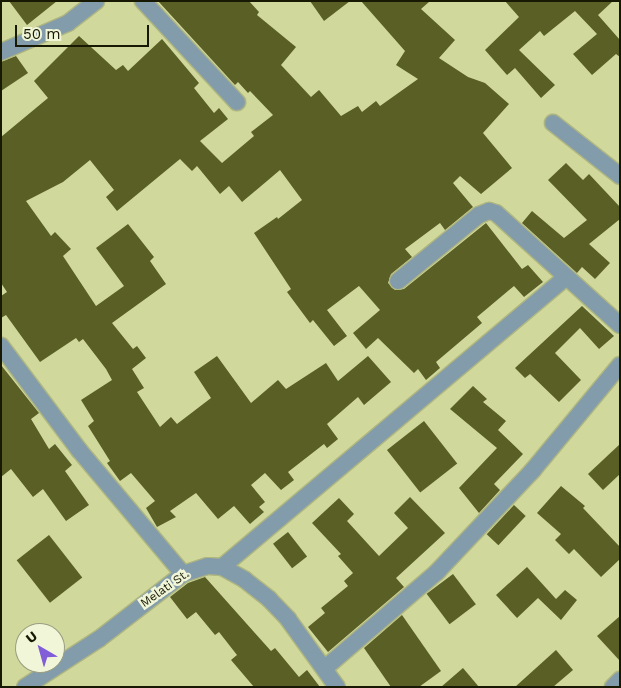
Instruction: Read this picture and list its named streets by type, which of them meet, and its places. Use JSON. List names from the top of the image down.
{
  "streets": {
    "street": ["Melati St."]
  },
  "scale_bar": "50 m",
  "north": "top left"
}
